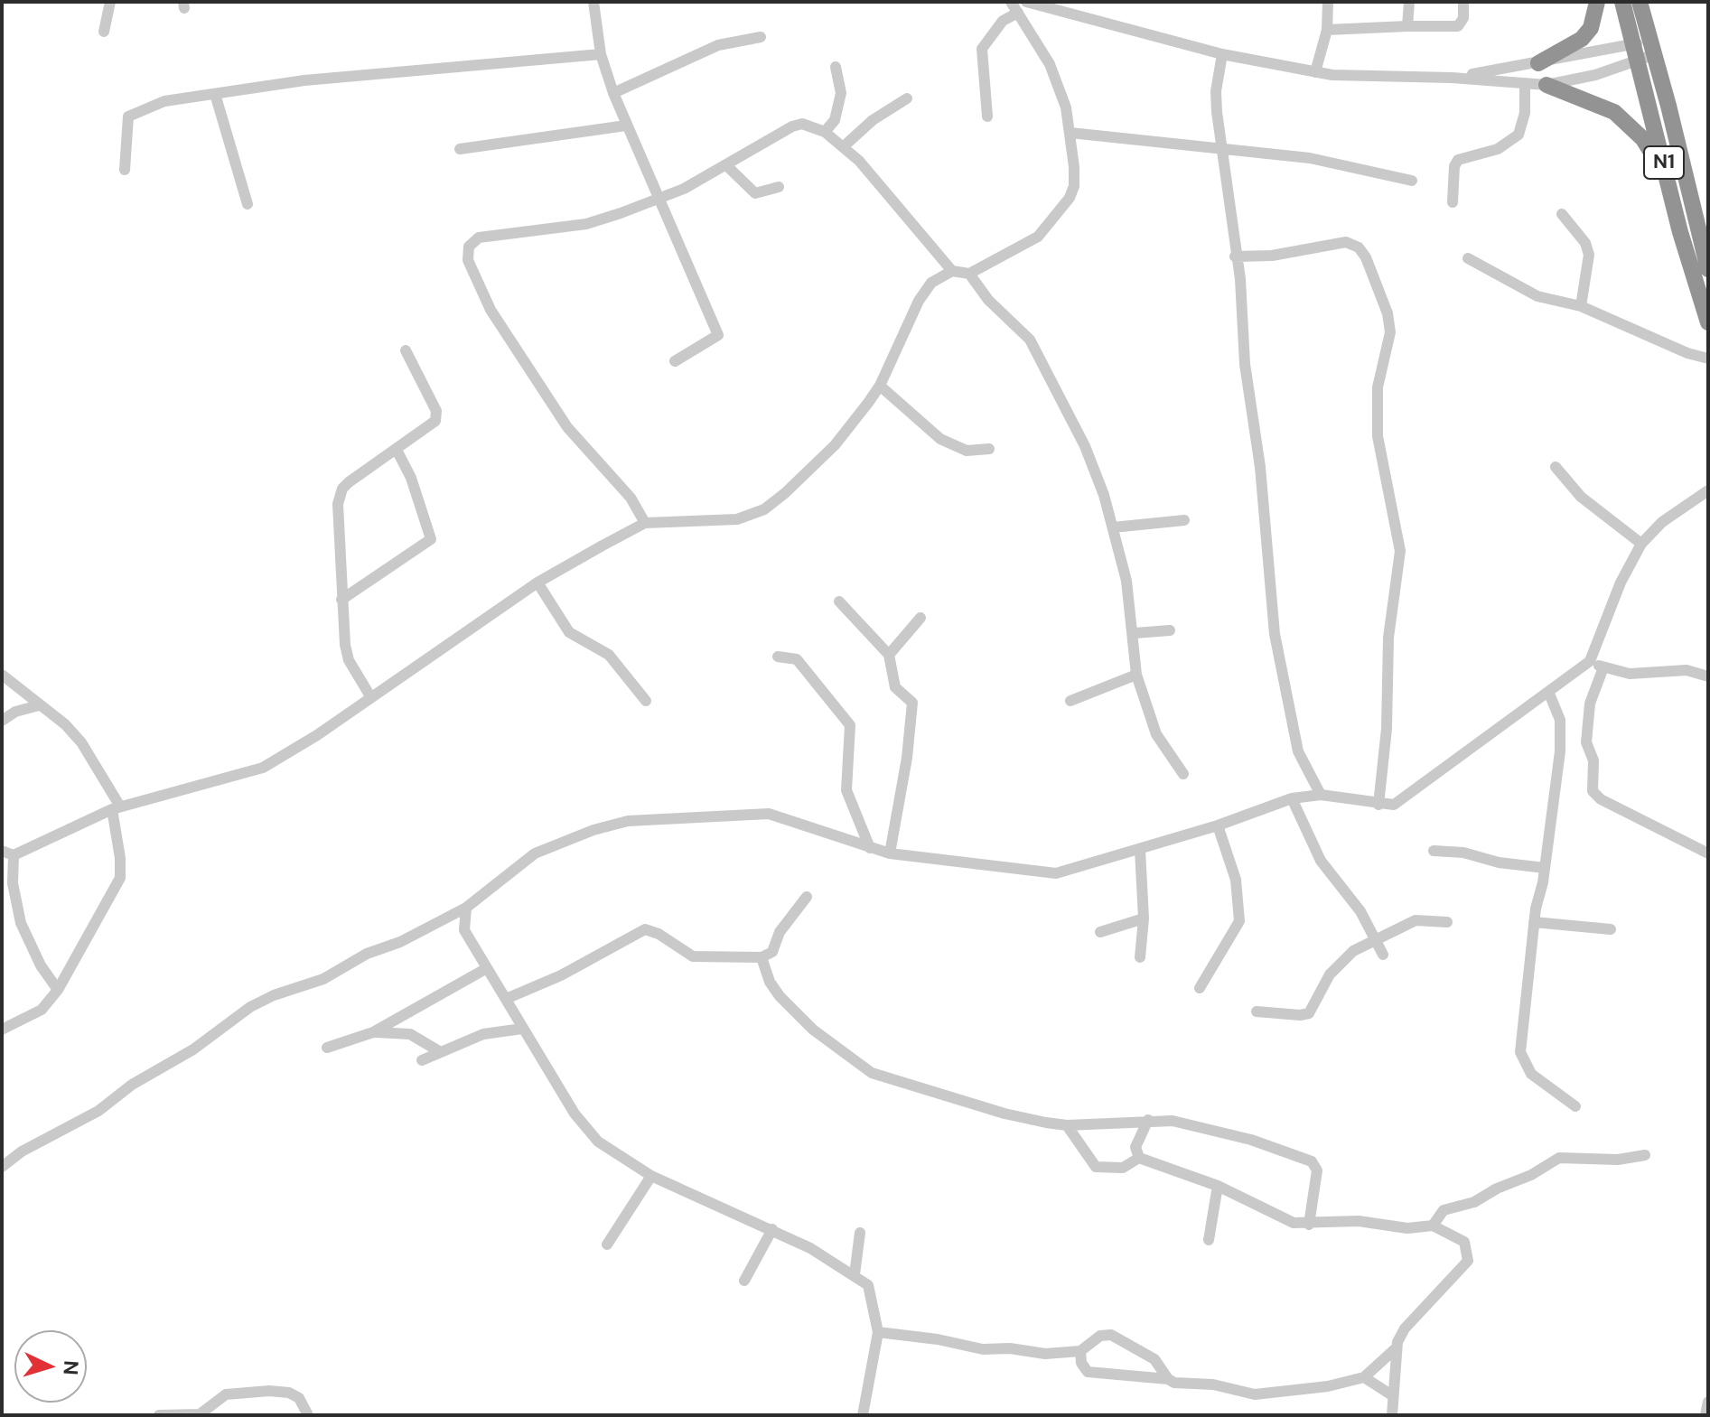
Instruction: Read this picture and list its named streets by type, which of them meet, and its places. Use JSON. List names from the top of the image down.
{
  "streets": {
    "highway": ["N1"]
  },
  "north": "right"
}
